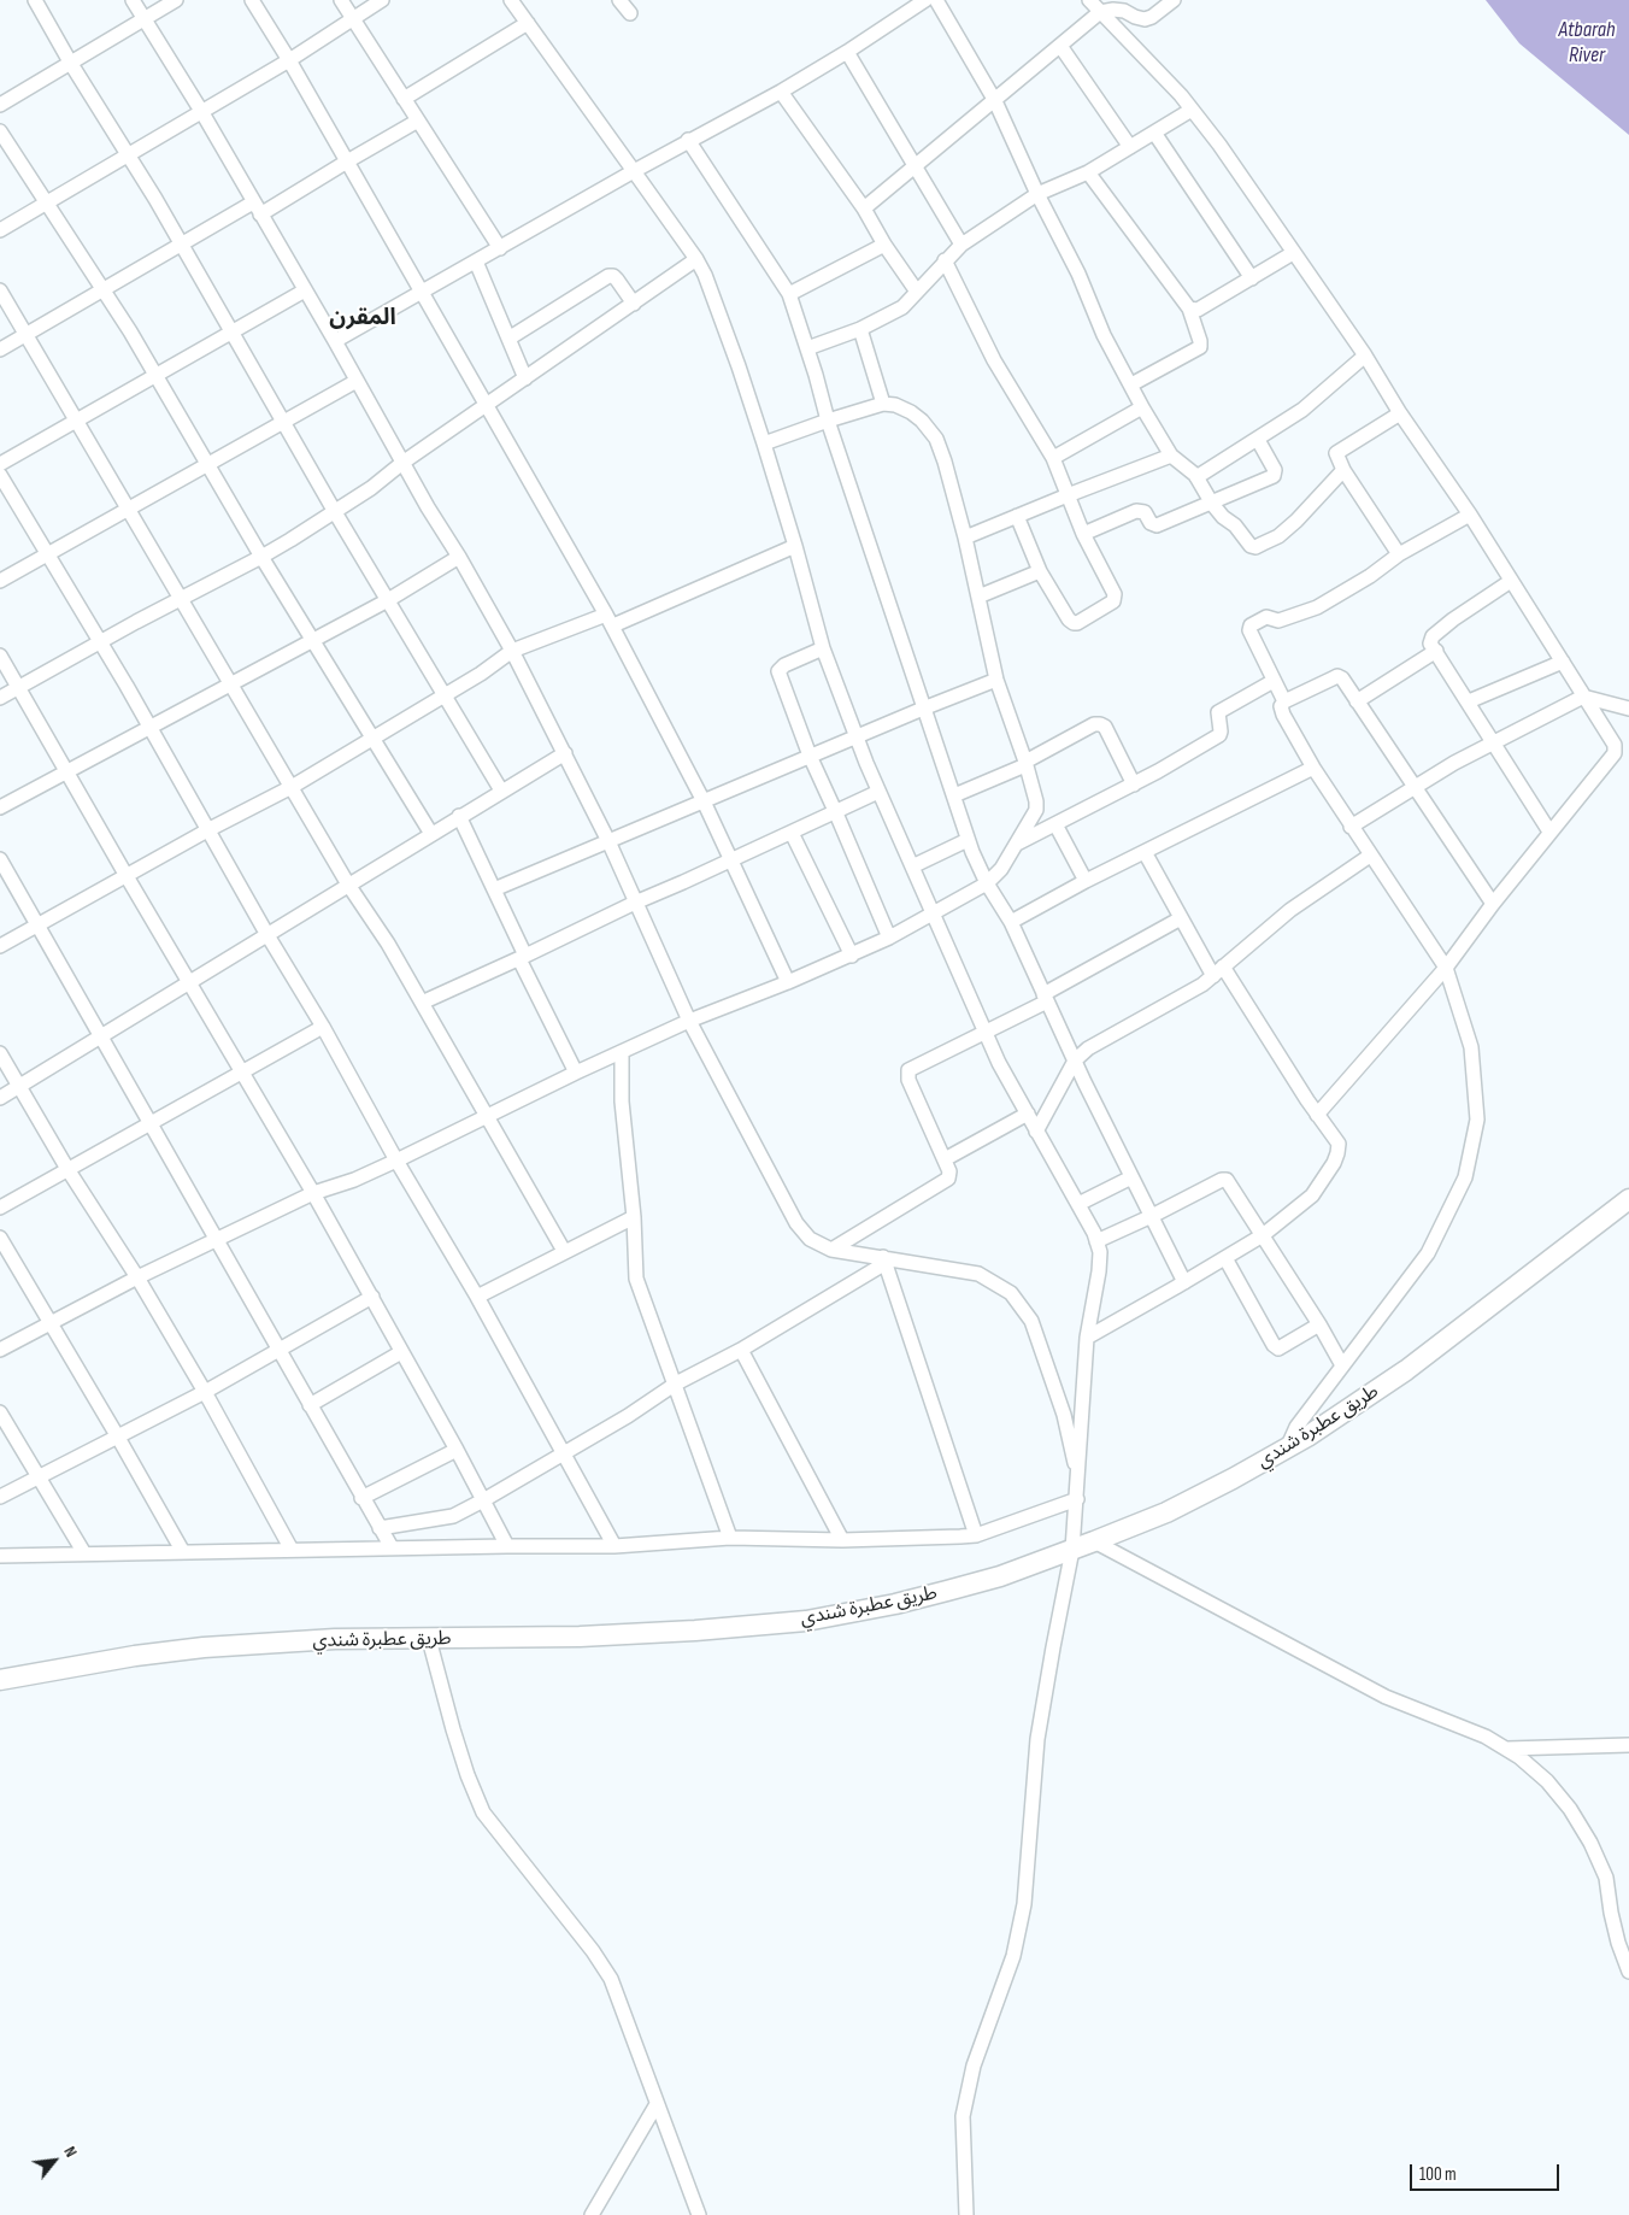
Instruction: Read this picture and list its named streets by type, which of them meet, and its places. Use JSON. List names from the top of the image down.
{
  "streets": {
    "highway": ["طريق عطبرة شندي"]
  },
  "districts": ["المقرن"],
  "water": ["Atbarah River"],
  "scale_bar": "100 m",
  "north": "top right"
}
